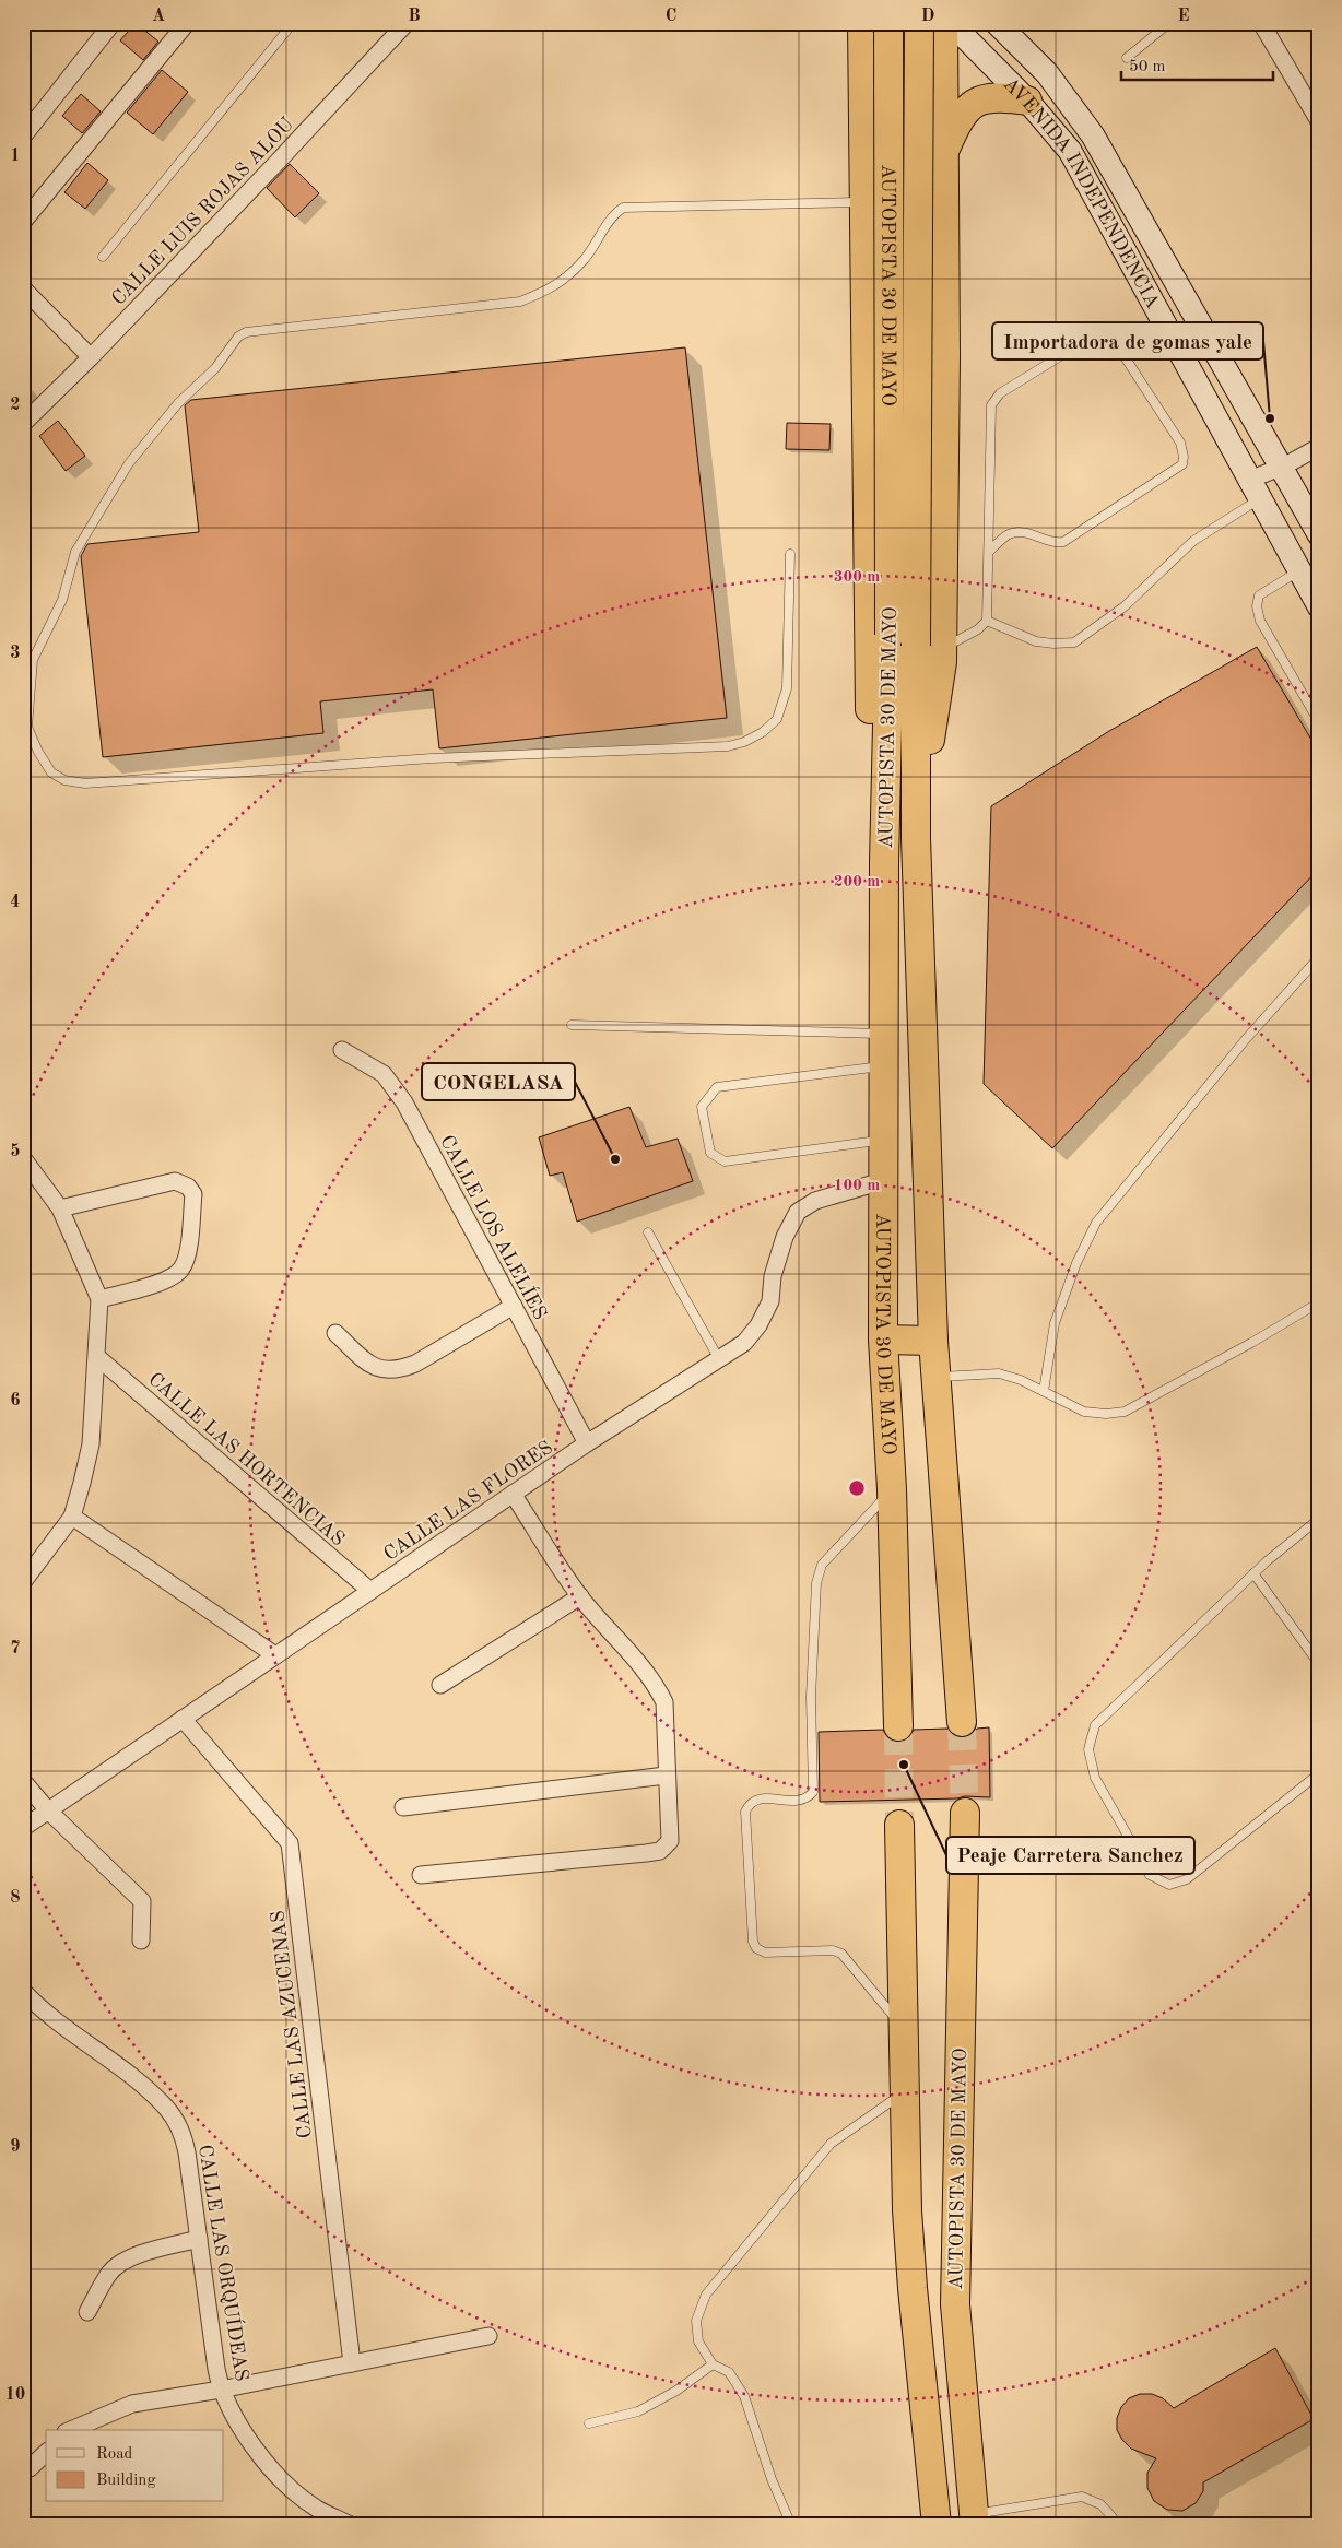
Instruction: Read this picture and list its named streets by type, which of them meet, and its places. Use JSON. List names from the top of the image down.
{
  "streets": {
    "highway": ["AUTOPISTA 30 DE MAYO"],
    "street": [
      "AVENIDA INDEPENDENCIA",
      "CALLE LUIS ROJAS ALOU",
      "CALLE LOS ALELÍES",
      "CALLE LAS HORTENCIAS",
      "CALLE LAS FLORES",
      "CALLE LAS AZUCENAS",
      "CALLE LAS ORQUÍDEAS"
    ]
  },
  "crossings": [
    ["AUTOPISTA 30 DE MAYO", "CALLE LAS FLORES"],
    ["CALLE LOS ALELÍES", "CALLE LAS FLORES"],
    ["CALLE LAS HORTENCIAS", "CALLE LAS FLORES"],
    ["CALLE LAS FLORES", "CALLE LAS AZUCENAS"]
  ],
  "places": ["Importadora de gomas yale", "CONGELASA", "Peaje Carretera Sanchez"],
  "legend": ["Road", "Building"],
  "scale_bar": "50 m",
  "grid": {
    "columns": [
      "A",
      "B",
      "C",
      "D",
      "E"
    ],
    "rows": [
      "1",
      "2",
      "3",
      "4",
      "5",
      "6",
      "7",
      "8",
      "9",
      "10"
    ]
  },
  "rings": ["300 m", "200 m", "100 m"]
}
